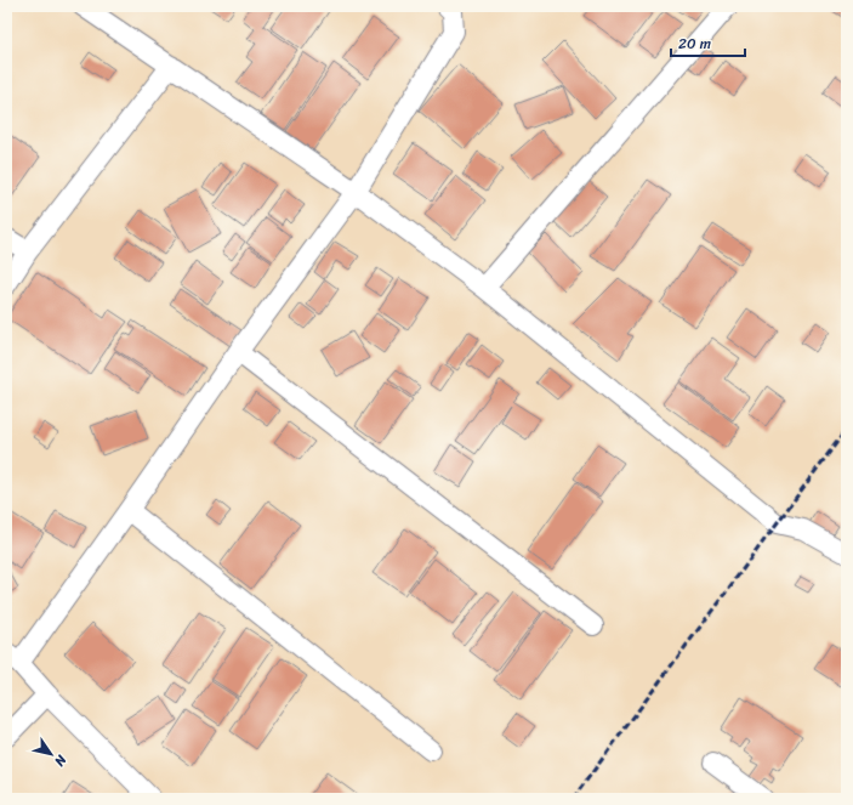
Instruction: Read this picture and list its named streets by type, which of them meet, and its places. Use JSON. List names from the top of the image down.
{
  "scale_bar": "20 m",
  "north": "bottom right"
}
